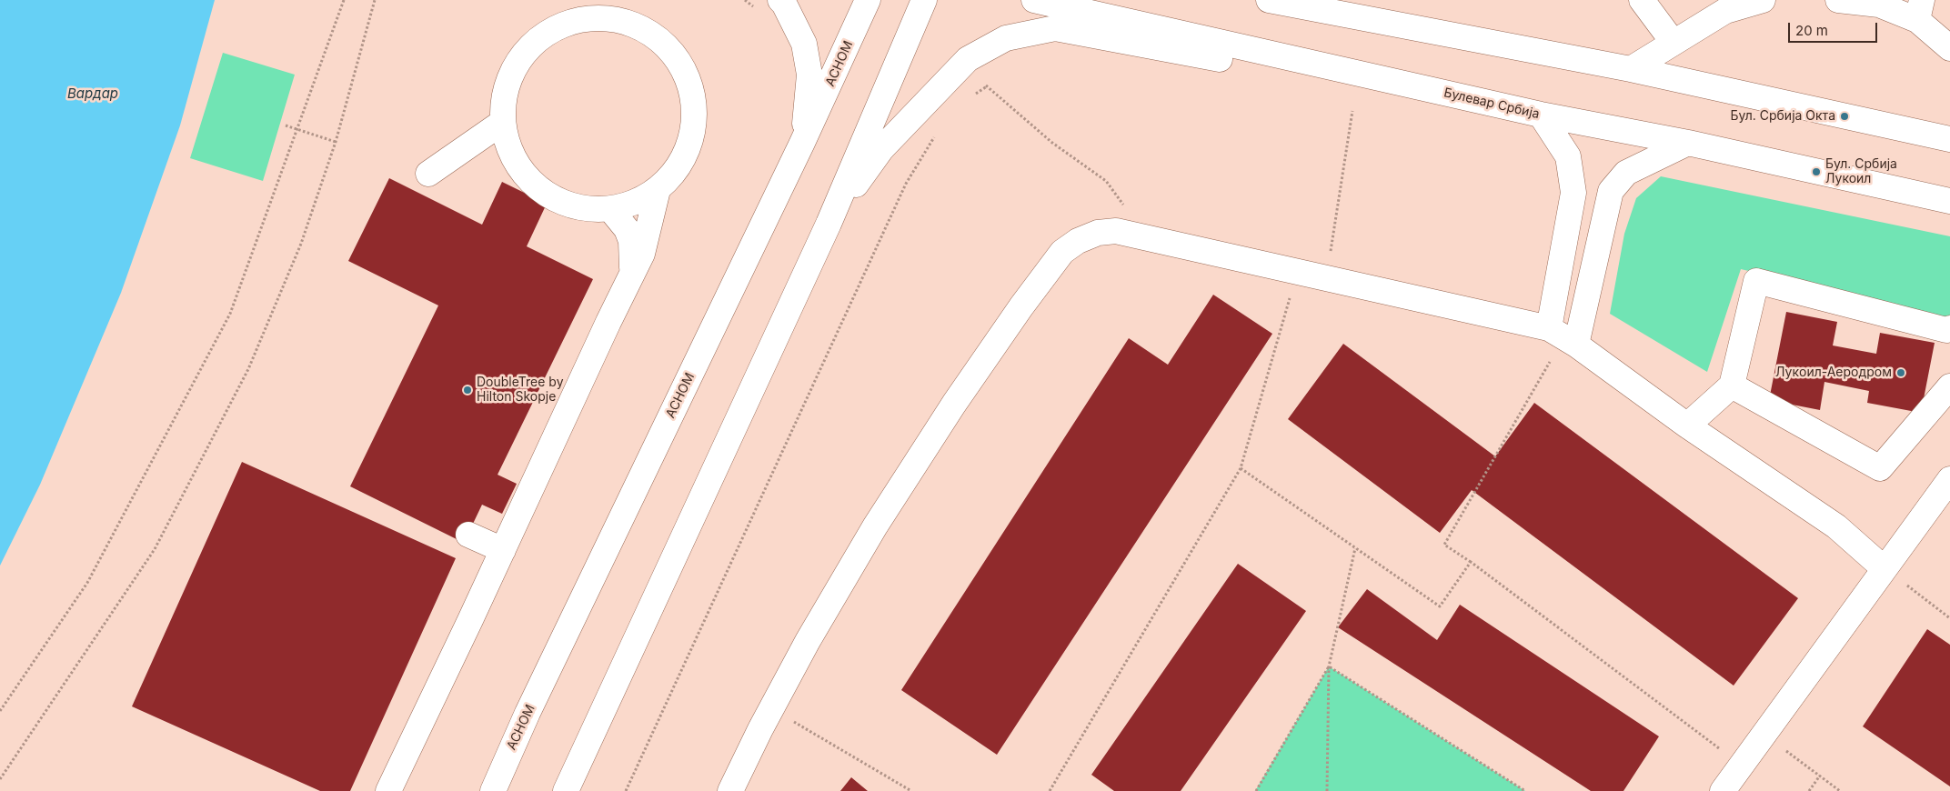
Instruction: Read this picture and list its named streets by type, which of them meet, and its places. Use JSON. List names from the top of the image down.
{
  "streets": {
    "street": ["АСНОМ", "Булевар Србија"]
  },
  "water": ["Вардар"],
  "places": [
    "Бул. Србија Окта",
    "Бул. Србија Лукоил",
    "Лукoил-Аеродром",
    "DoubleTree by Hilton Skopje"
  ],
  "scale_bar": "20 m"
}
